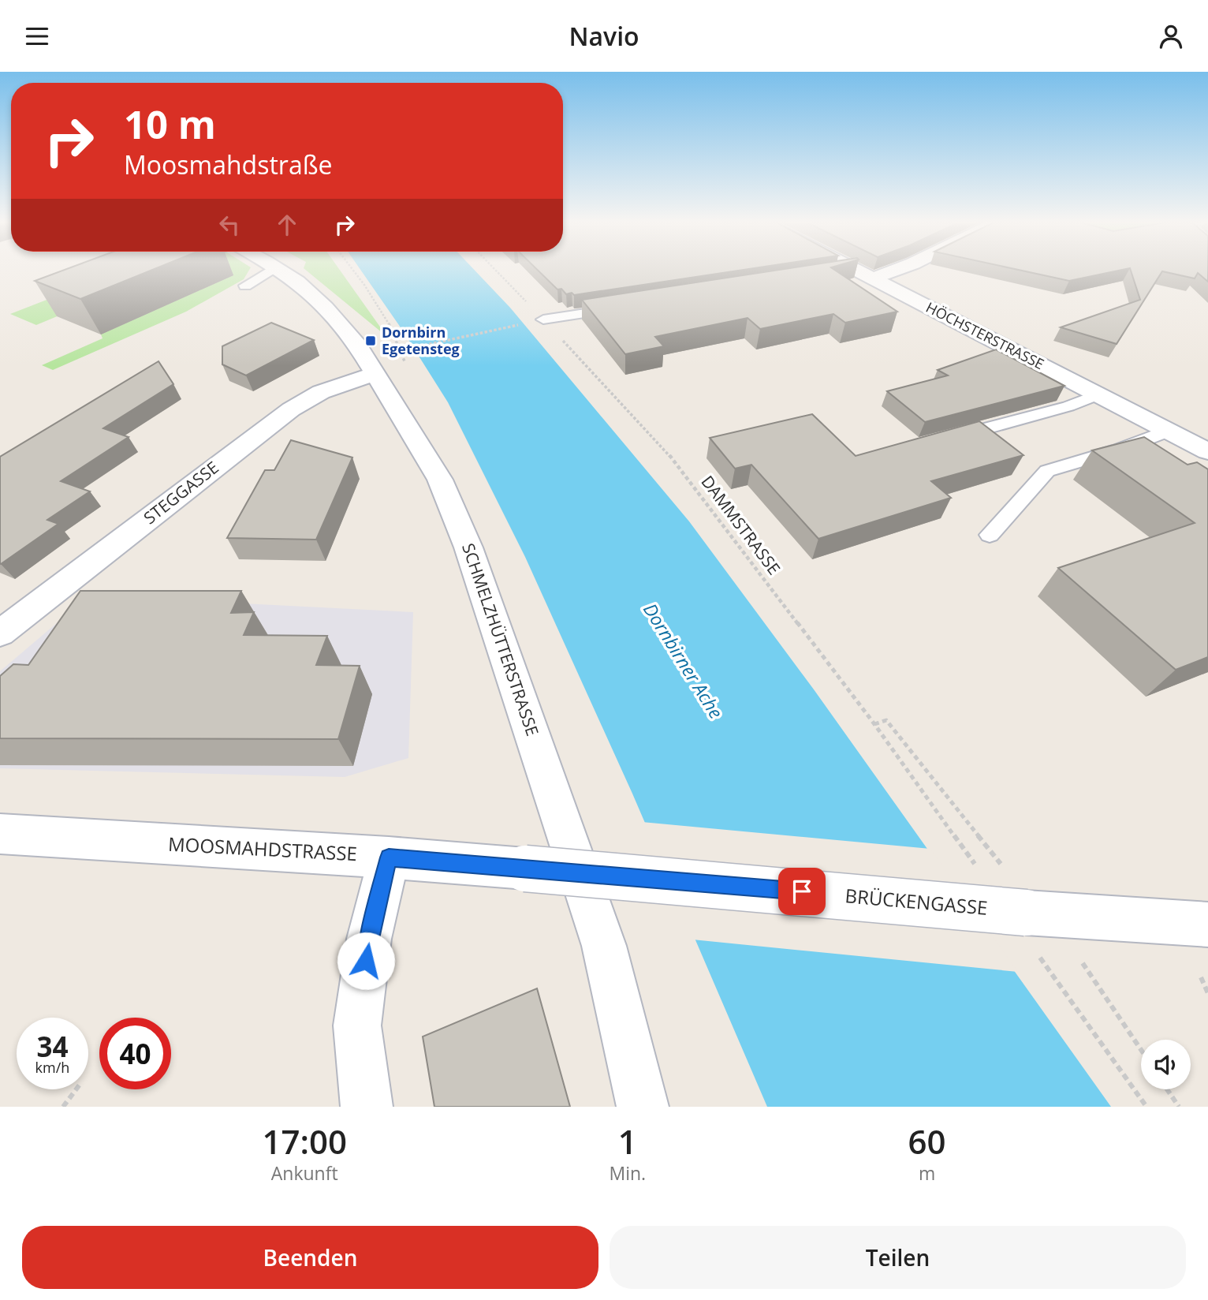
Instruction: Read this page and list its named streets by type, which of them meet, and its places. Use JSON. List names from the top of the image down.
{
  "streets": {
    "street": [
      "HÖCHSTERSTRASSE",
      "STEGGASSE",
      "SCHMELZHÜTTERSTRASSE",
      "MOOSMAHDSTRASSE",
      "BRÜCKENGASSE"
    ],
    "path": ["DAMMSTRASSE"]
  },
  "crossings": [
    ["STEGGASSE", "SCHMELZHÜTTERSTRASSE"],
    ["MOOSMAHDSTRASSE", "BRÜCKENGASSE"]
  ],
  "water": ["Dornbirner Ache"],
  "places": {
    "transit": ["Dornbirn Egetensteg"]
  },
  "page": {
    "header": "Navio",
    "turn": ["10 m", "Moosmahdstraße"],
    "speed": "34 km/h",
    "limit": "40",
    "eta": [
      "17:00",
      "Ankunft",
      "1",
      "Min.",
      "60",
      "m"
    ],
    "buttons": ["Beenden", "Teilen"]
  }
}
